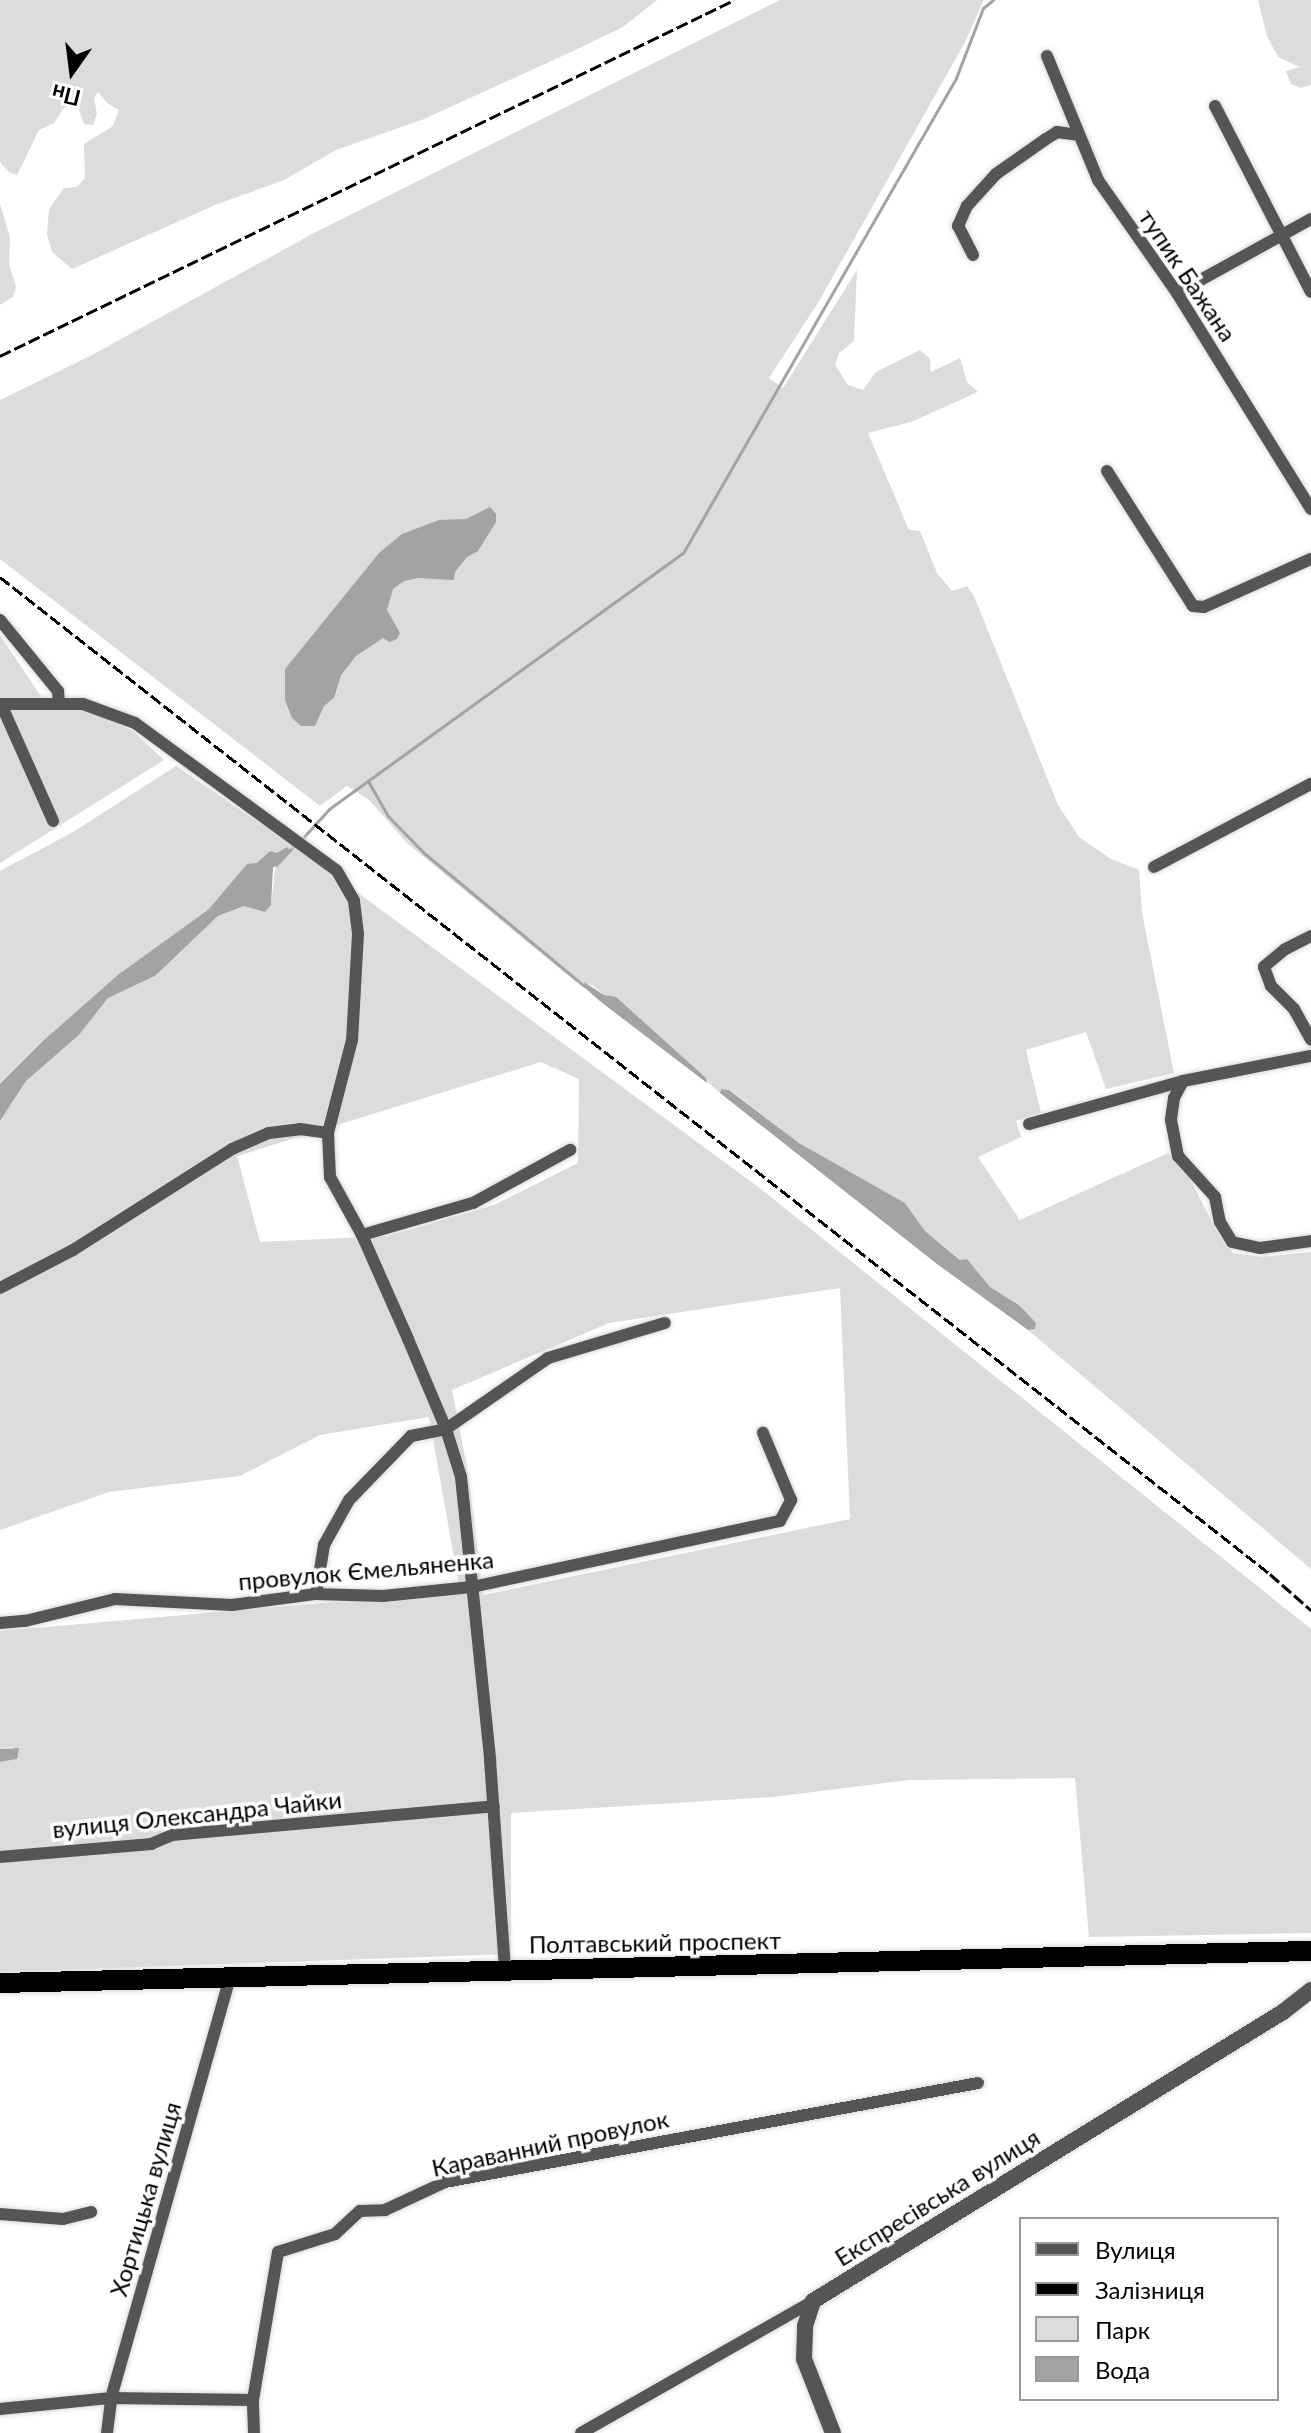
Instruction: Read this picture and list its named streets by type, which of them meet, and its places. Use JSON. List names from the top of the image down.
{
  "streets": {
    "highway": ["Полтавський проспект"],
    "street": [
      "тупик Бажана",
      "провулок Ємельяненка",
      "вулиця Олександра Чайки",
      "Караванний провулок",
      "Експресівська вулиця",
      "Хортицька вулиця"
    ]
  },
  "crossings": [
    ["Полтавський проспект", "Хортицька вулиця"]
  ],
  "legend": [
    "Вулиця",
    "Залізниця",
    "Парк",
    "Вода"
  ],
  "north": "bottom"
}
